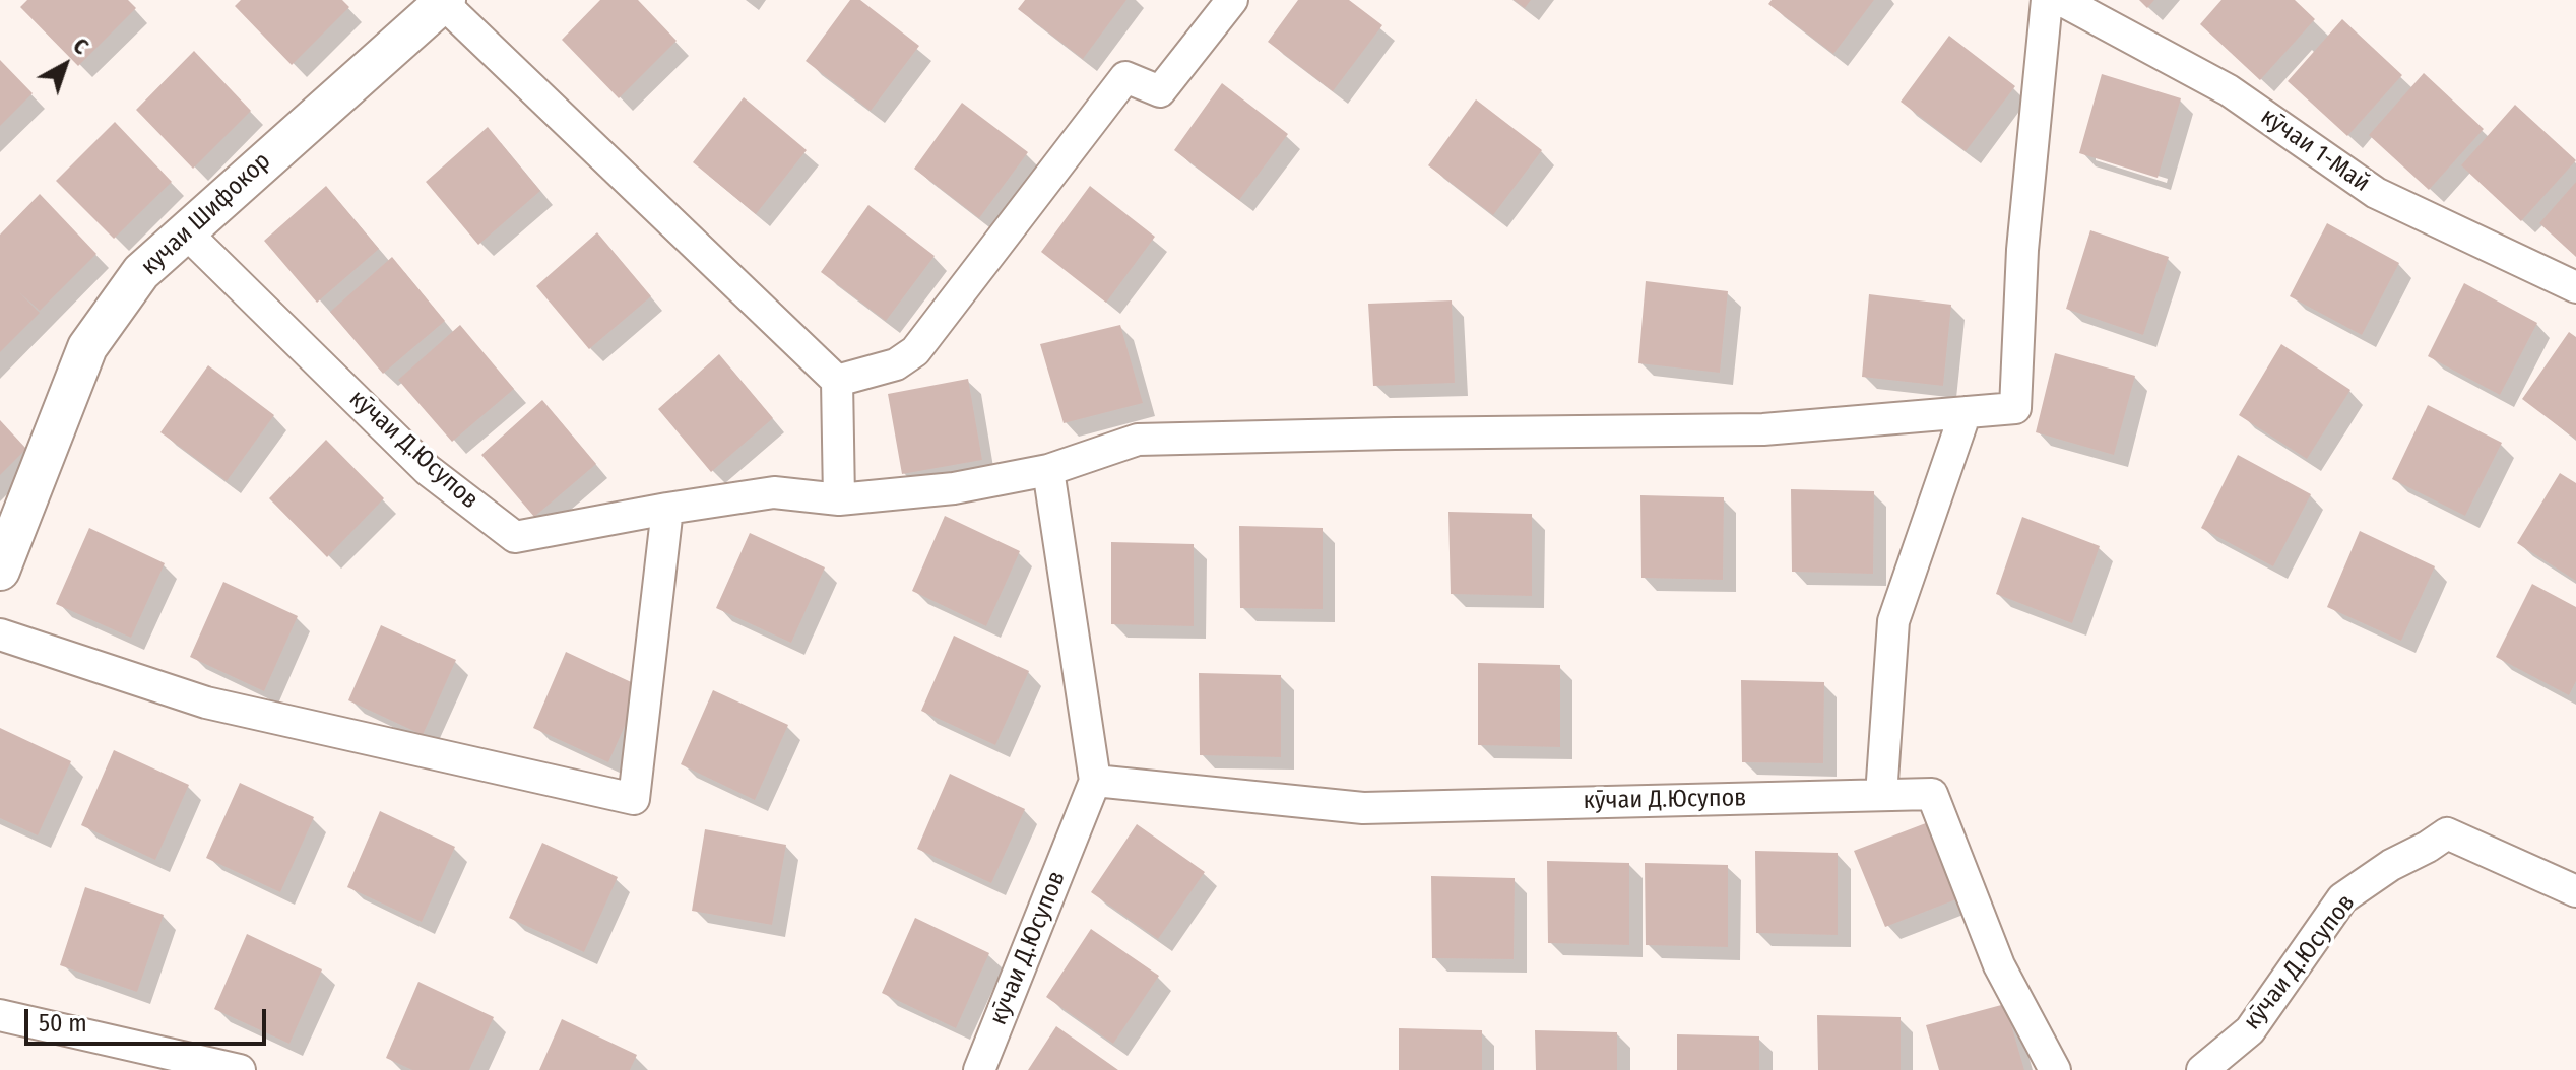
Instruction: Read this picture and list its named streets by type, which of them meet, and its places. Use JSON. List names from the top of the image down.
{
  "streets": {
    "street": ["кӯчаи 1-Май", "кучаи Шифокор", "кӯчаи Д.Юсупов"]
  },
  "crossings": [
    ["кучаи Шифокор", "кӯчаи Д.Юсупов"]
  ],
  "scale_bar": "50 m",
  "north": "top right"
}
